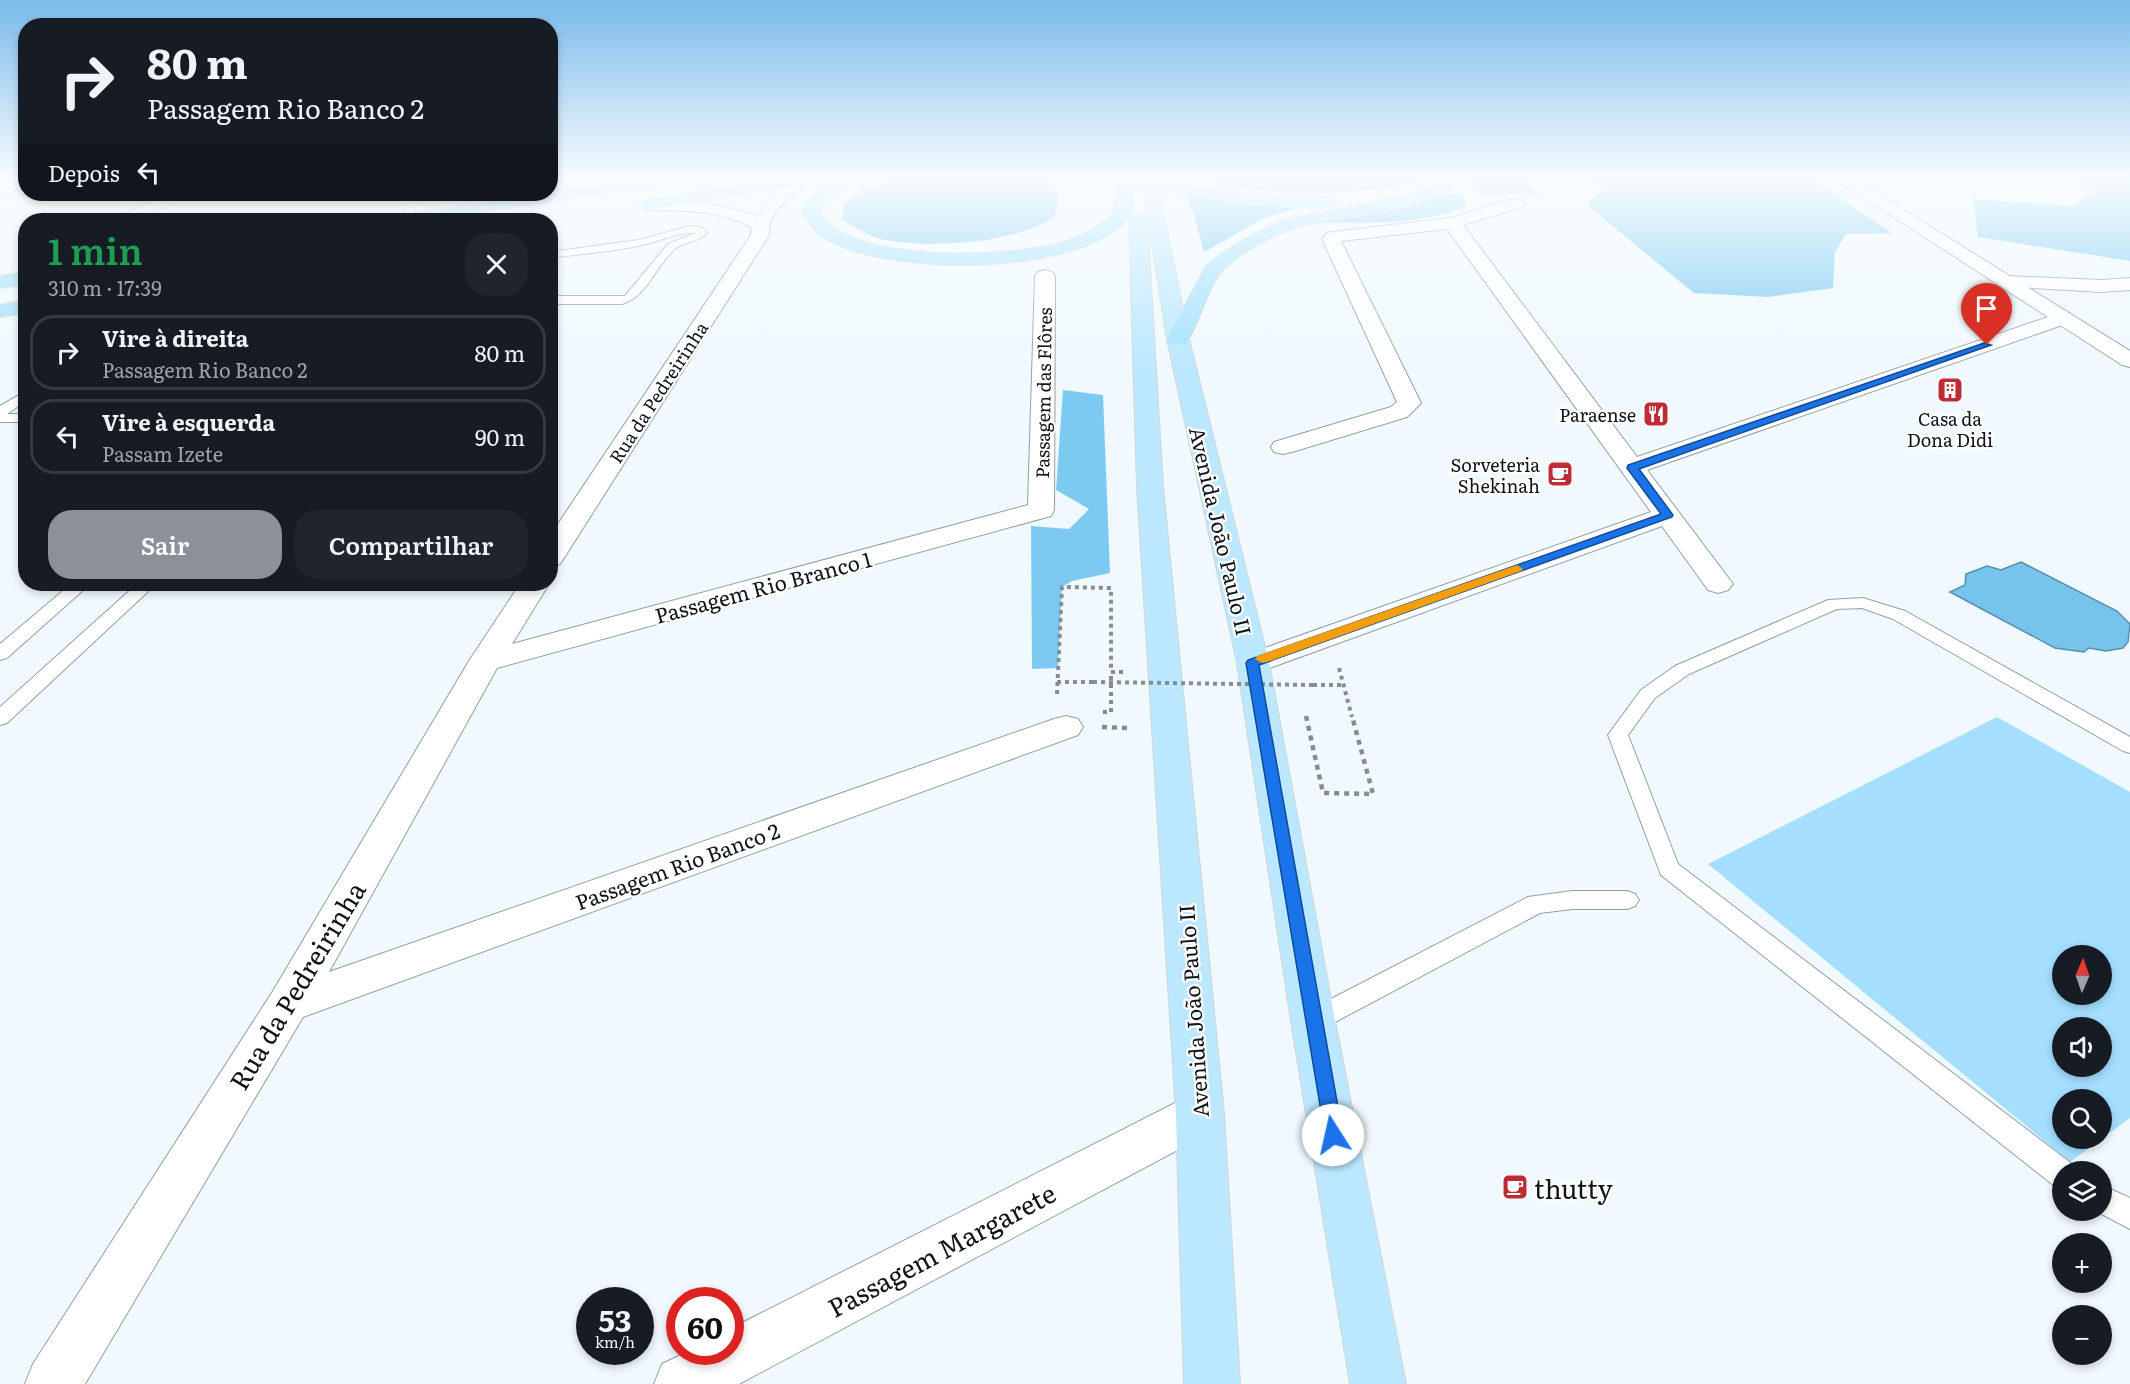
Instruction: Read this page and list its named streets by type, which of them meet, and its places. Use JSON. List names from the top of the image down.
{
  "streets": {
    "main road": ["Avenida João Paulo II"],
    "street": [
      "Rua da Pedreirinha",
      "Passagem das Flôres",
      "Passagem Rio Branco 1",
      "Passagem Rio Banco 2",
      "Passagem Margarete"
    ]
  },
  "crossings": [
    ["Rua da Pedreirinha", "Passagem Rio Branco 1"],
    ["Rua da Pedreirinha", "Passagem Rio Banco 2"],
    ["Passagem das Flôres", "Passagem Rio Branco 1"],
    ["Avenida João Paulo II", "Passagem Margarete"]
  ],
  "places": {
    "building": ["Casa da Dona Didi"],
    "restaurant": ["Paraense"],
    "cafe": ["Sorveteria Shekinah", "thutty"]
  },
  "north": "top",
  "page": {
    "turn": ["80 m", "Passagem Rio Banco 2"],
    "then": "Depois",
    "heading": ["1 min", "310 m · 17:39"],
    "list": [
      {
        "name": "Vire à direita",
        "note": "Passagem Rio Banco 2",
        "value": "80 m"
      },
      {
        "name": "Vire à esquerda",
        "note": "Passam Izete",
        "value": "90 m"
      }
    ],
    "buttons": ["Sair", "Compartilhar"],
    "map_buttons": ["+", "−"],
    "speed": "53 km/h",
    "limit": "60"
  }
}
